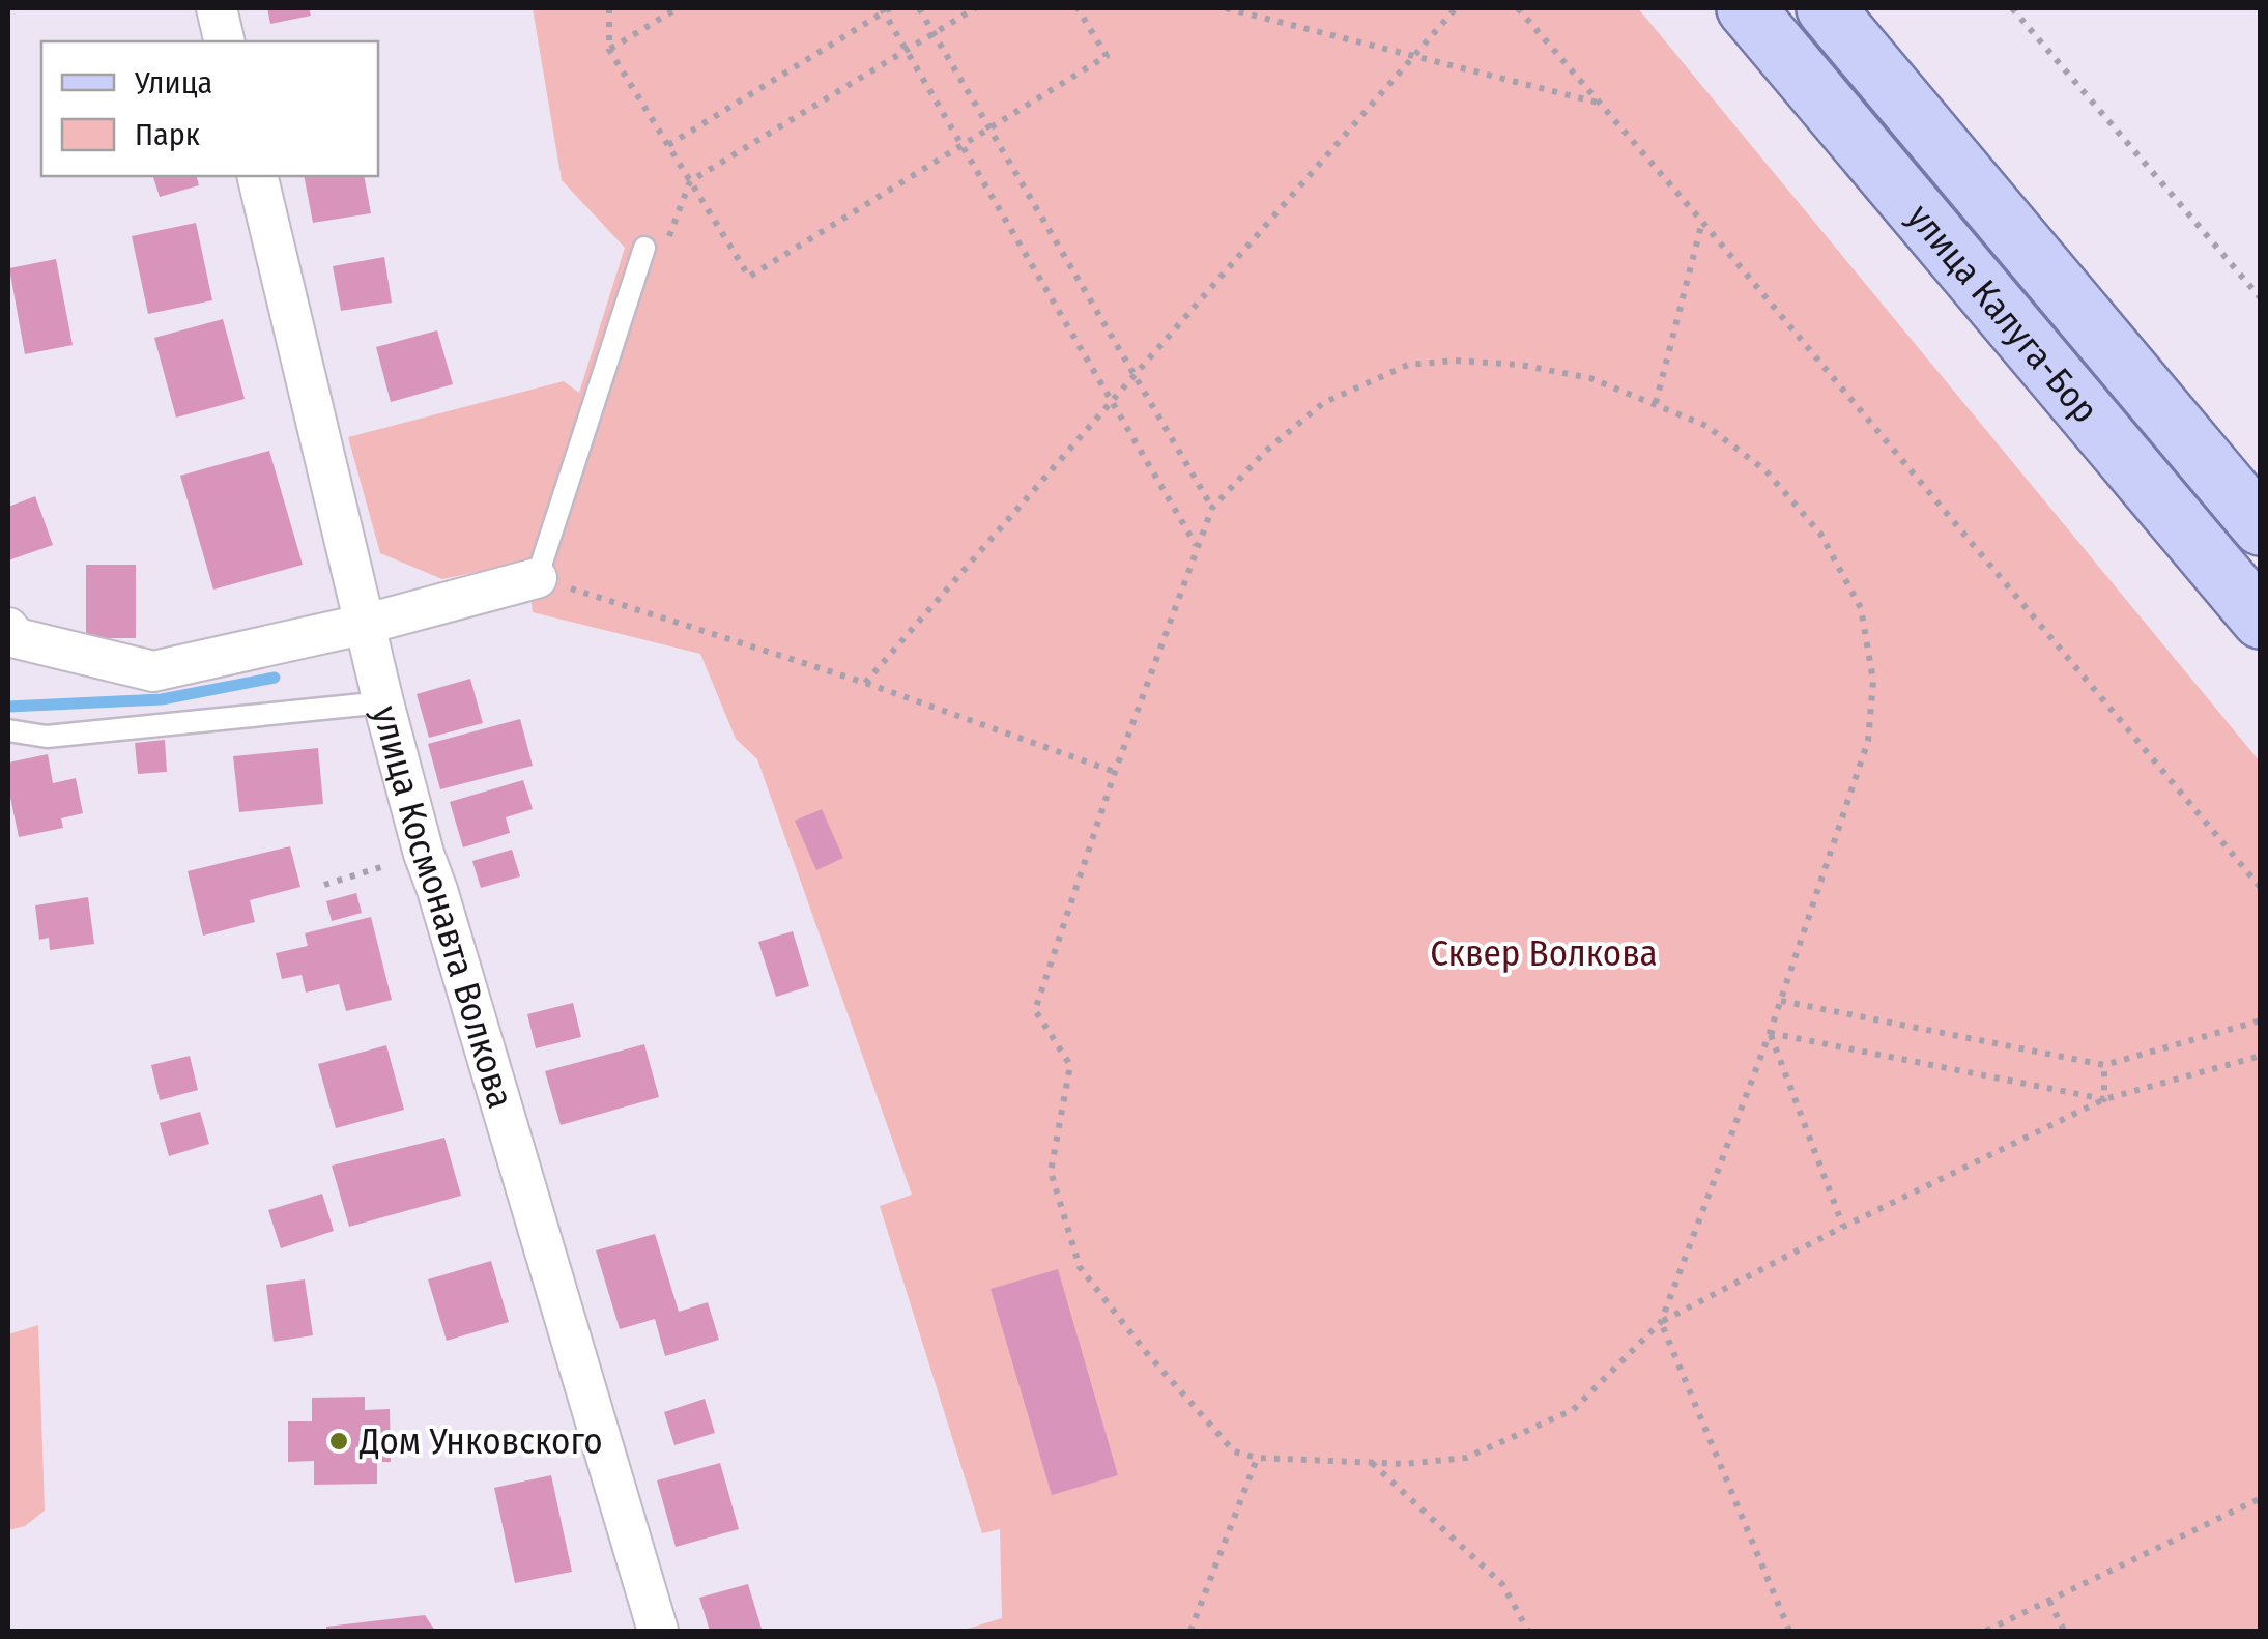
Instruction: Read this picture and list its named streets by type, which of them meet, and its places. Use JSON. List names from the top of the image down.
{
  "streets": {
    "main road": ["улица Калуга-Бор"],
    "street": ["улица Космонавта Волкова"]
  },
  "parks": ["Сквер Волкова"],
  "places": ["Дом Унковского"],
  "legend": ["Улица", "Парк"]
}
